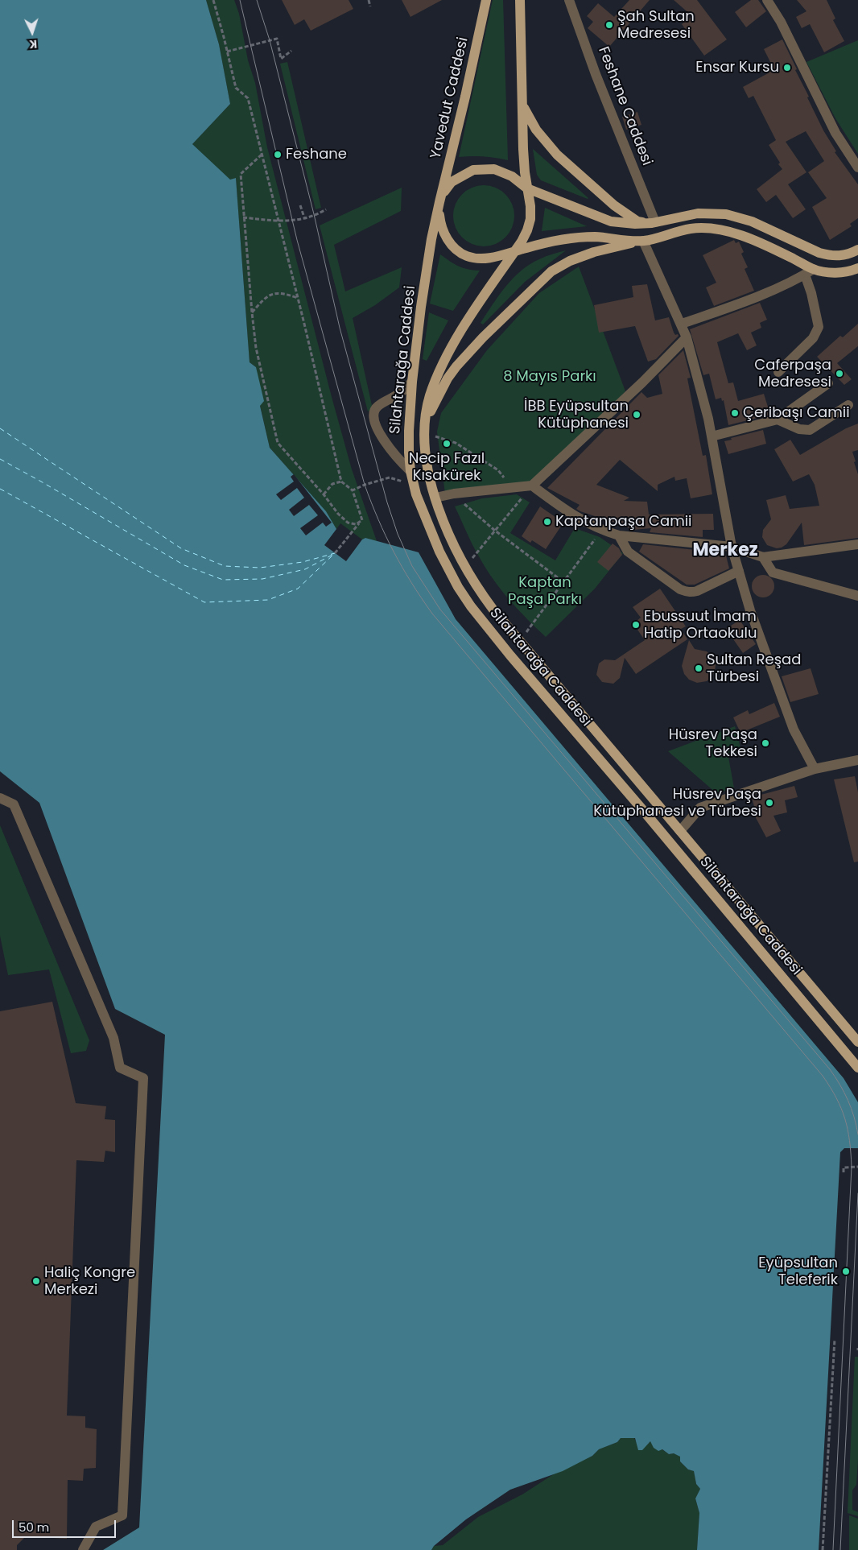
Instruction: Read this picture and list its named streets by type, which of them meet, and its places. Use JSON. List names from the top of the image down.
{
  "streets": {
    "main road": ["Yavedut Caddesi", "Silahtarağa Caddesi"],
    "street": ["Feshane Caddesi"]
  },
  "crossings": [
    ["Yavedut Caddesi", "Silahtarağa Caddesi"]
  ],
  "districts": ["Merkez"],
  "parks": ["8 Mayıs Parkı", "Kaptan Paşa Parkı"],
  "places": [
    "Şah Sultan Medresesi",
    "Ensar Kursu",
    "Feshane",
    "Caferpaşa Medresesi",
    "Çeribaşı Camii",
    "İBB Eyüpsultan Kütüphanesi",
    "Necip Fazıl Kısakürek",
    "Kaptanpaşa Camii",
    "Ebussuut İmam Hatip Ortaokulu",
    "Sultan Reşad Türbesi",
    "Hüsrev Paşa Tekkesi",
    "Hüsrev Paşa Kütüphanesi ve Türbesi",
    "Eyüpsultan Teleferik",
    "Haliç Kongre Merkezi"
  ],
  "scale_bar": "50 m",
  "north": "bottom"
}
